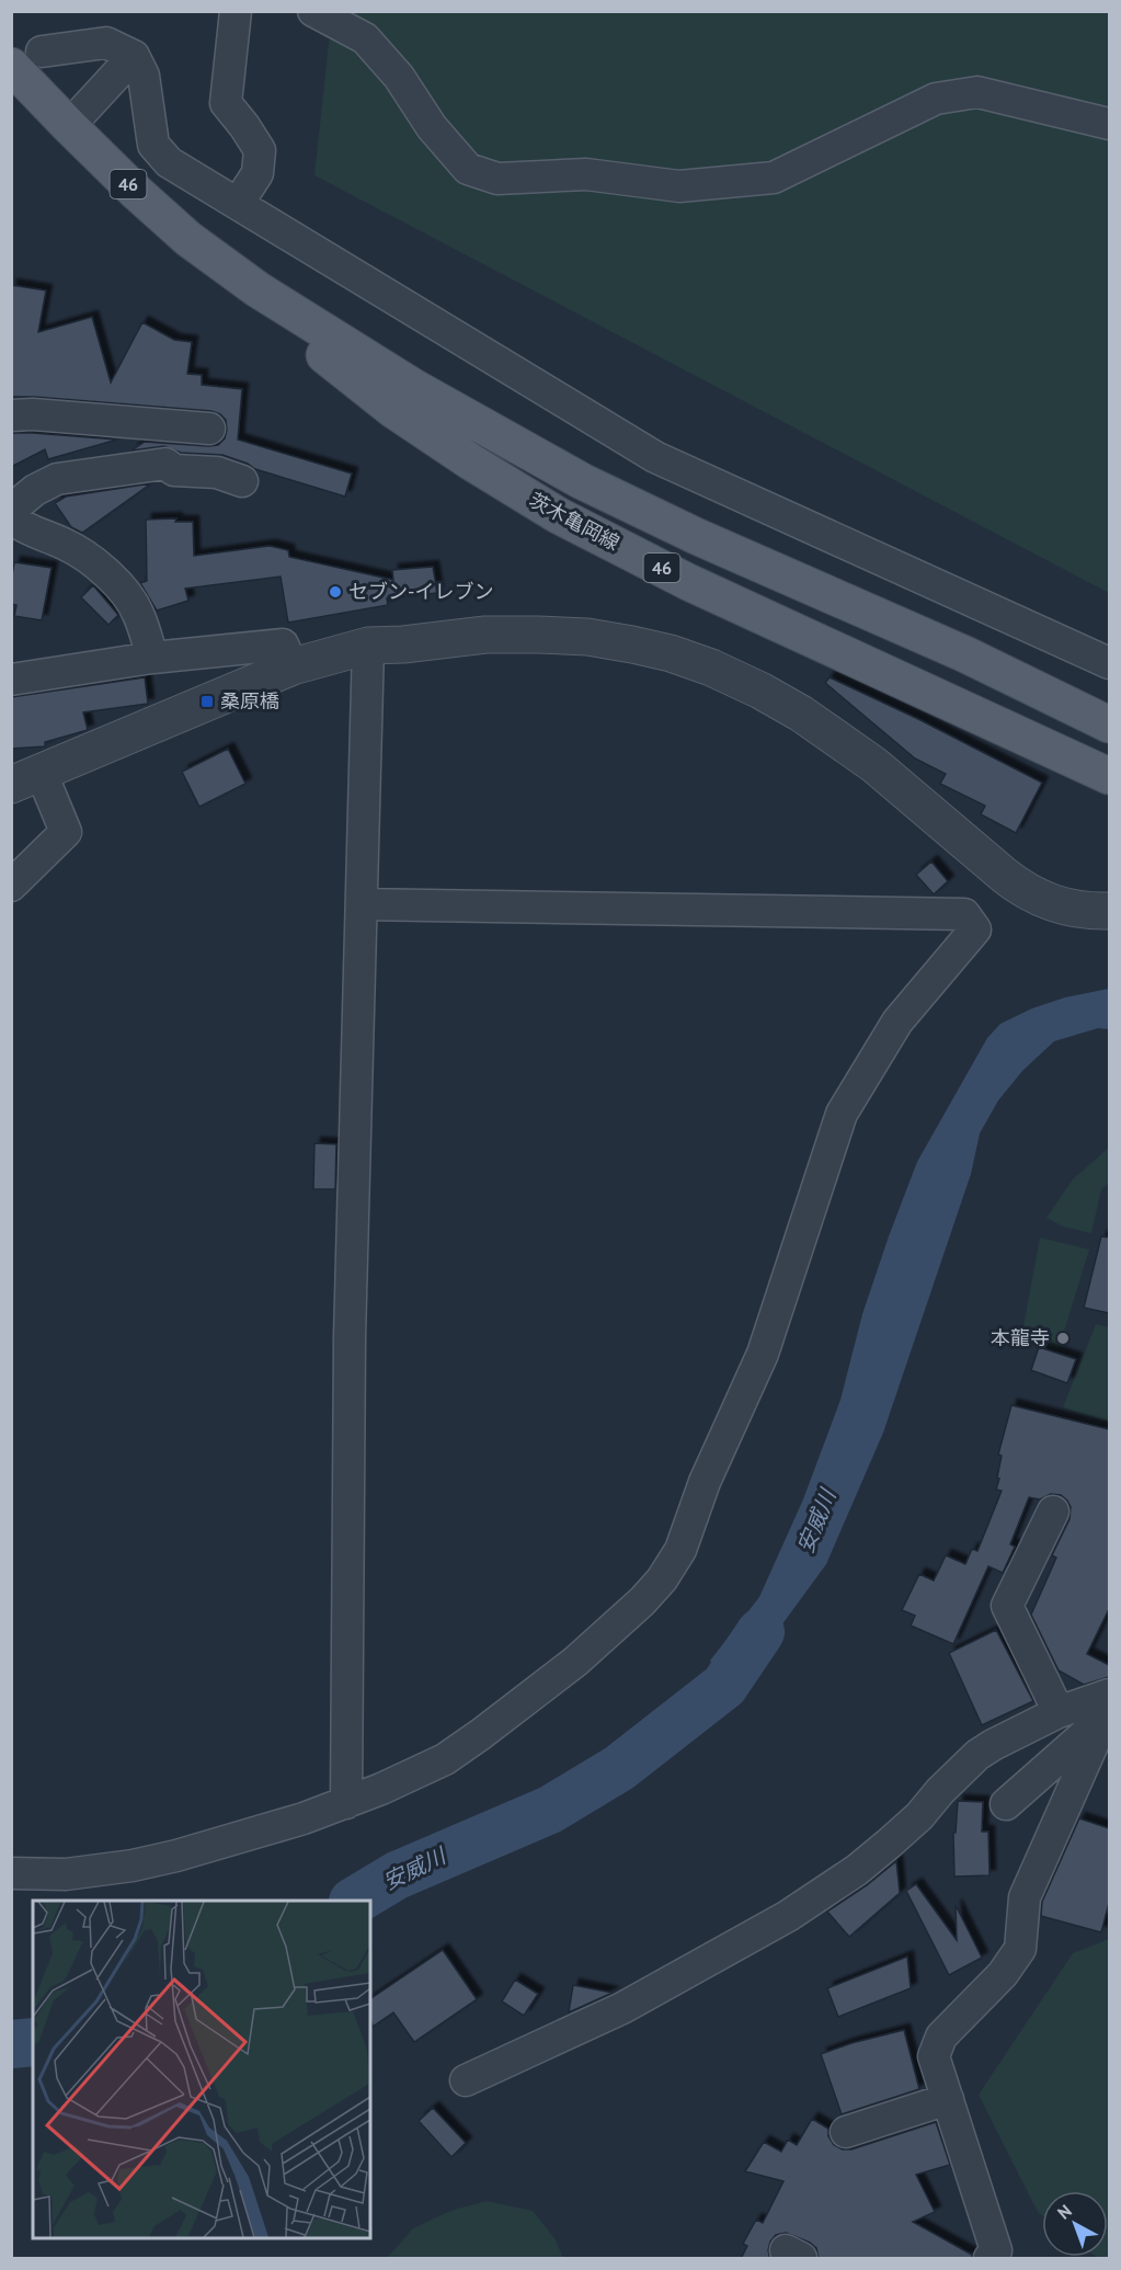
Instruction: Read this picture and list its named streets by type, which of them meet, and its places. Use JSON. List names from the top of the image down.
{
  "streets": {
    "main road": ["46", "茨木亀岡線"]
  },
  "water": ["安威川"],
  "places": {
    "other": ["セブン-イレブン", "本龍寺"],
    "transit": ["桑原橋"]
  },
  "north": "top left"
}
